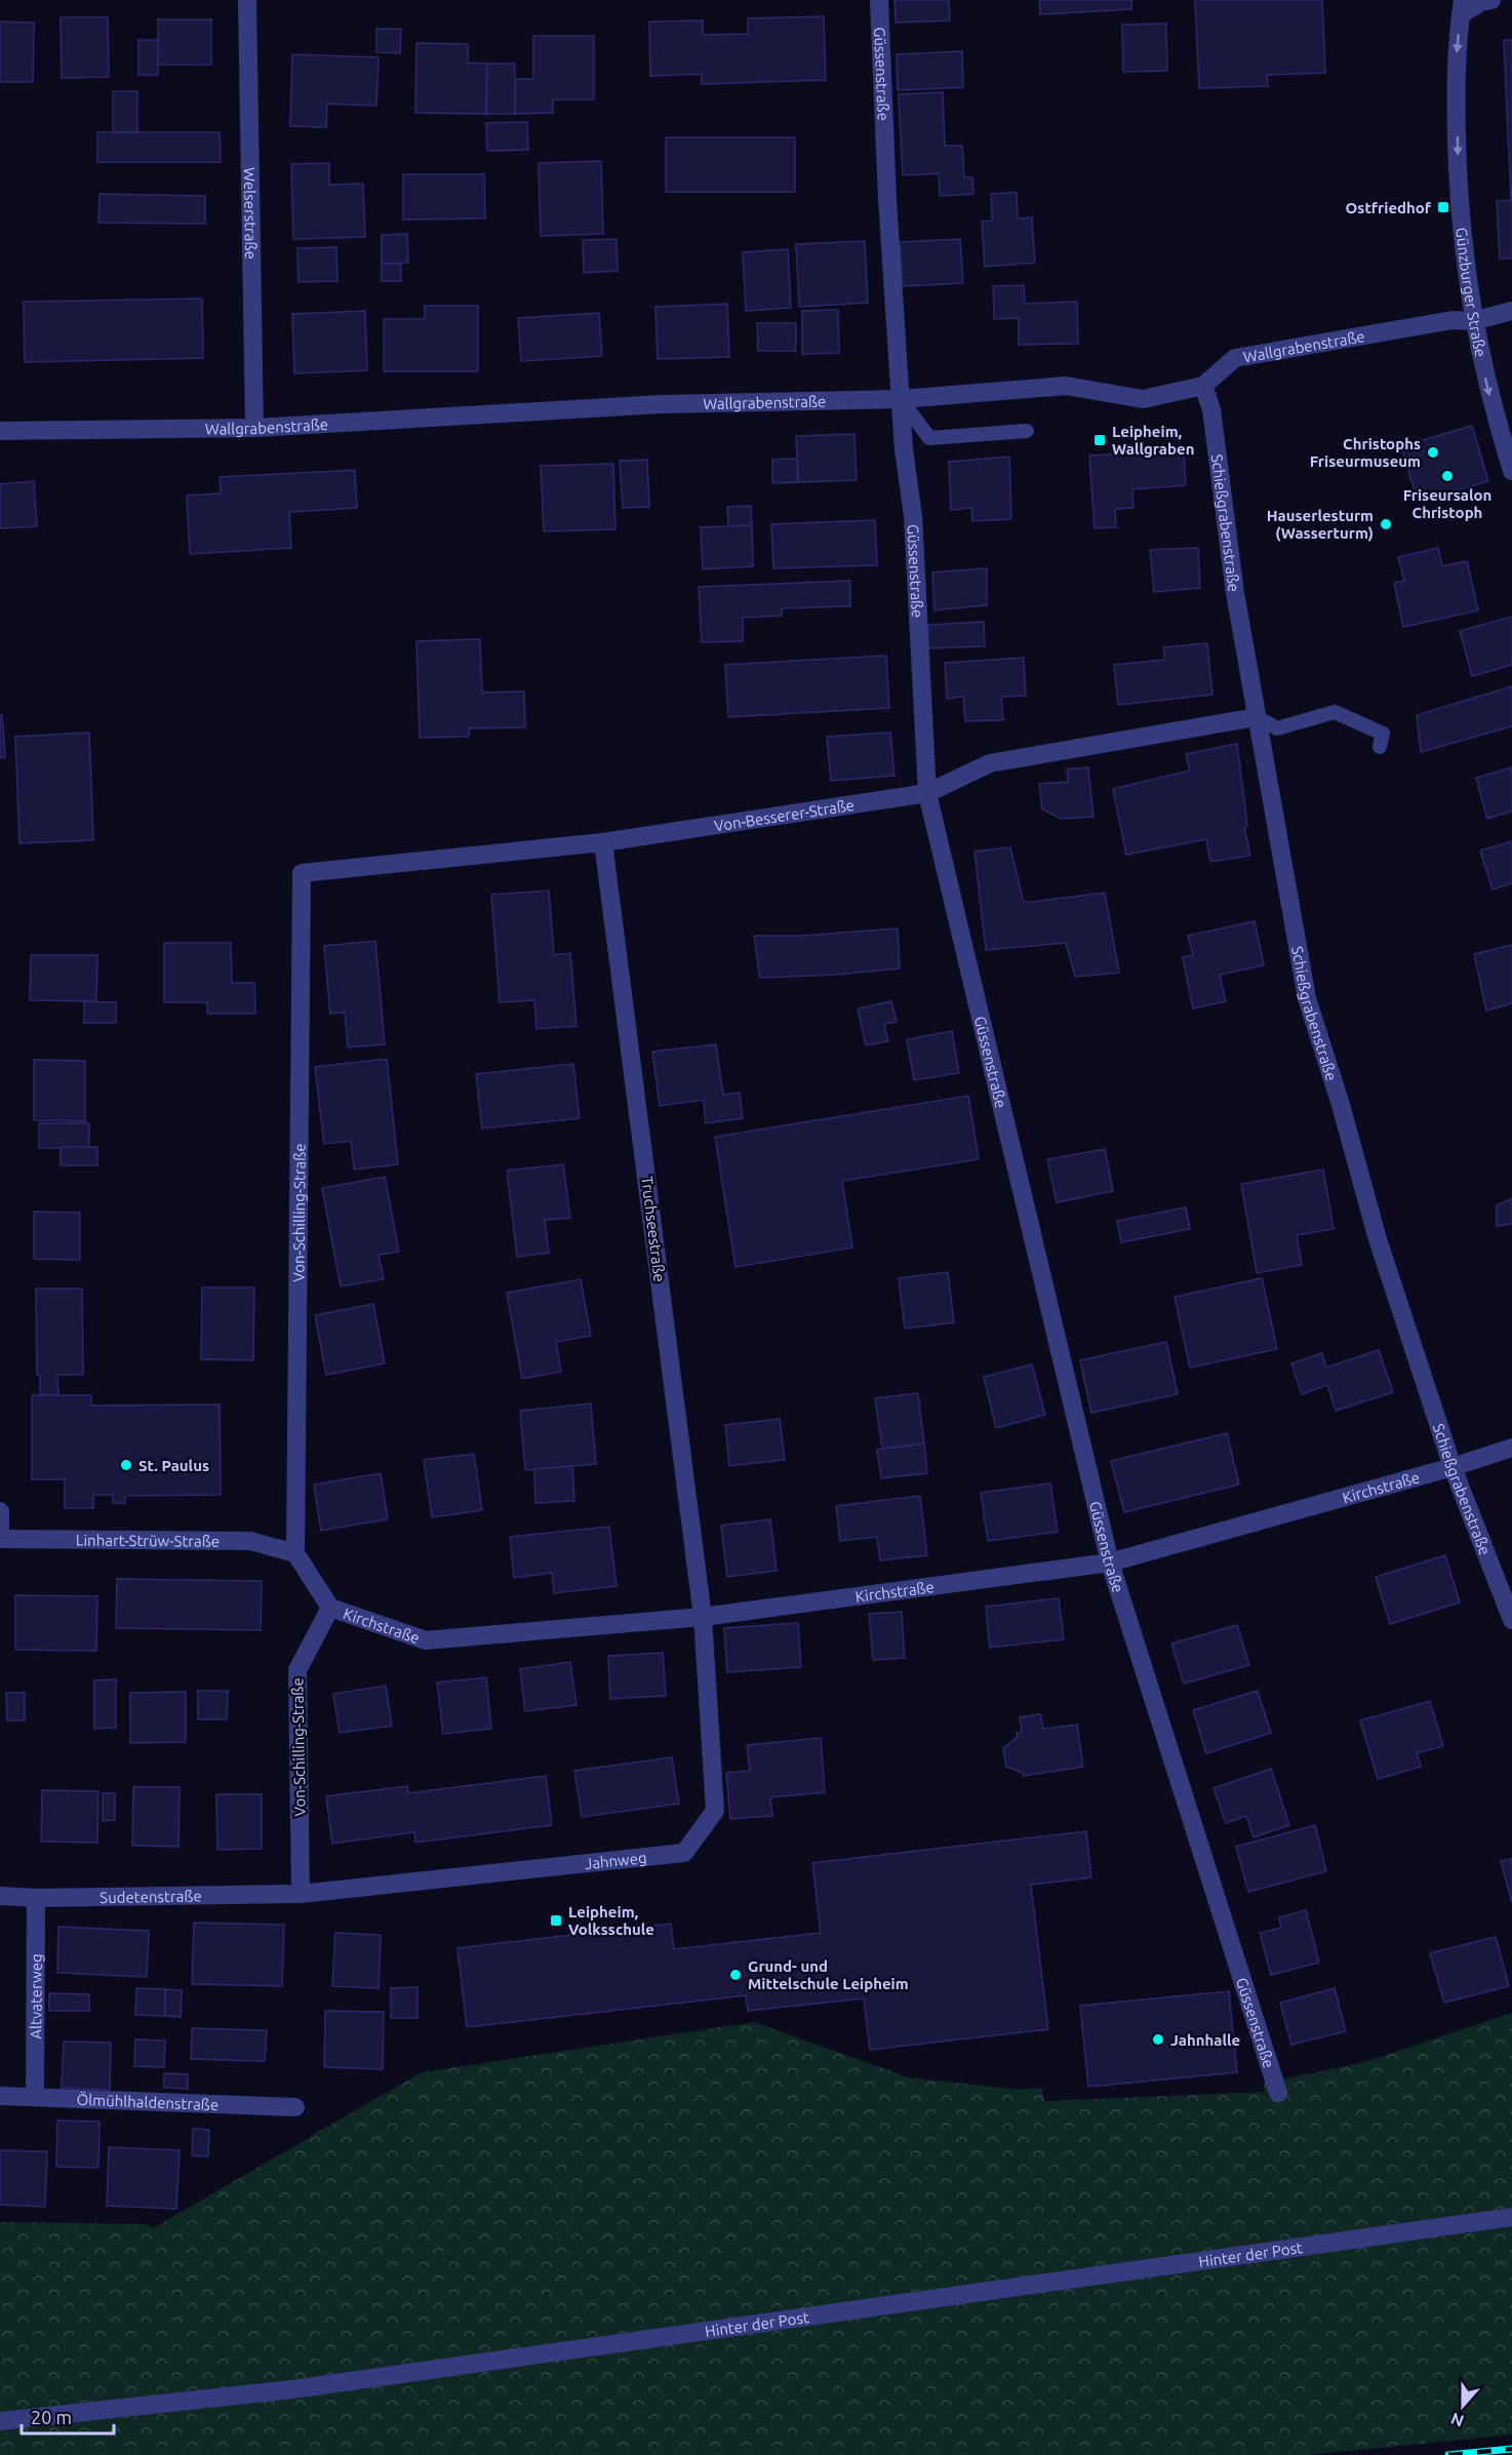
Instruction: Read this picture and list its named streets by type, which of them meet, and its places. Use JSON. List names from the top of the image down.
{
  "streets": {
    "street": [
      "Güssenstraße",
      "Welserstraße",
      "Günzburger Straße",
      "Wallgrabenstraße",
      "Schießgrabenstraße",
      "Von-Besserer-Straße",
      "Von-Schilling-Straße",
      "Truchseestraße",
      "Kirchstraße",
      "Linhart-Strüw-Straße",
      "Jahnweg",
      "Sudetenstraße",
      "Altvaterweg",
      "Ölmühlhaldenstraße",
      "Hinter der Post"
    ]
  },
  "crossings": [
    ["Güssenstraße", "Wallgrabenstraße"],
    ["Güssenstraße", "Von-Besserer-Straße"],
    ["Güssenstraße", "Kirchstraße"],
    ["Welserstraße", "Wallgrabenstraße"],
    ["Günzburger Straße", "Wallgrabenstraße"],
    ["Wallgrabenstraße", "Schießgrabenstraße"],
    ["Schießgrabenstraße", "Von-Besserer-Straße"],
    ["Schießgrabenstraße", "Kirchstraße"],
    ["Von-Besserer-Straße", "Von-Schilling-Straße"],
    ["Von-Besserer-Straße", "Truchseestraße"],
    ["Von-Schilling-Straße", "Kirchstraße"],
    ["Von-Schilling-Straße", "Linhart-Strüw-Straße"],
    ["Von-Schilling-Straße", "Jahnweg"],
    ["Von-Schilling-Straße", "Sudetenstraße"],
    ["Truchseestraße", "Kirchstraße"],
    ["Truchseestraße", "Jahnweg"],
    ["Kirchstraße", "Linhart-Strüw-Straße"],
    ["Kirchstraße", "Jahnweg"],
    ["Jahnweg", "Sudetenstraße"],
    ["Sudetenstraße", "Altvaterweg"],
    ["Altvaterweg", "Ölmühlhaldenstraße"]
  ],
  "one_way": ["Günzburger Straße"],
  "places": {
    "transit": ["Ostfriedhof", "Leipheim, Wallgraben", "Leipheim, Volksschule"],
    "other": [
      "Christophs Friseurmuseum",
      "Friseursalon Christoph",
      "Hauserlesturm (Wasserturm)",
      "St. Paulus",
      "Grund- und Mittelschule Leipheim",
      "Jahnhalle"
    ]
  },
  "scale_bar": "20 m",
  "north": "bottom"
}
